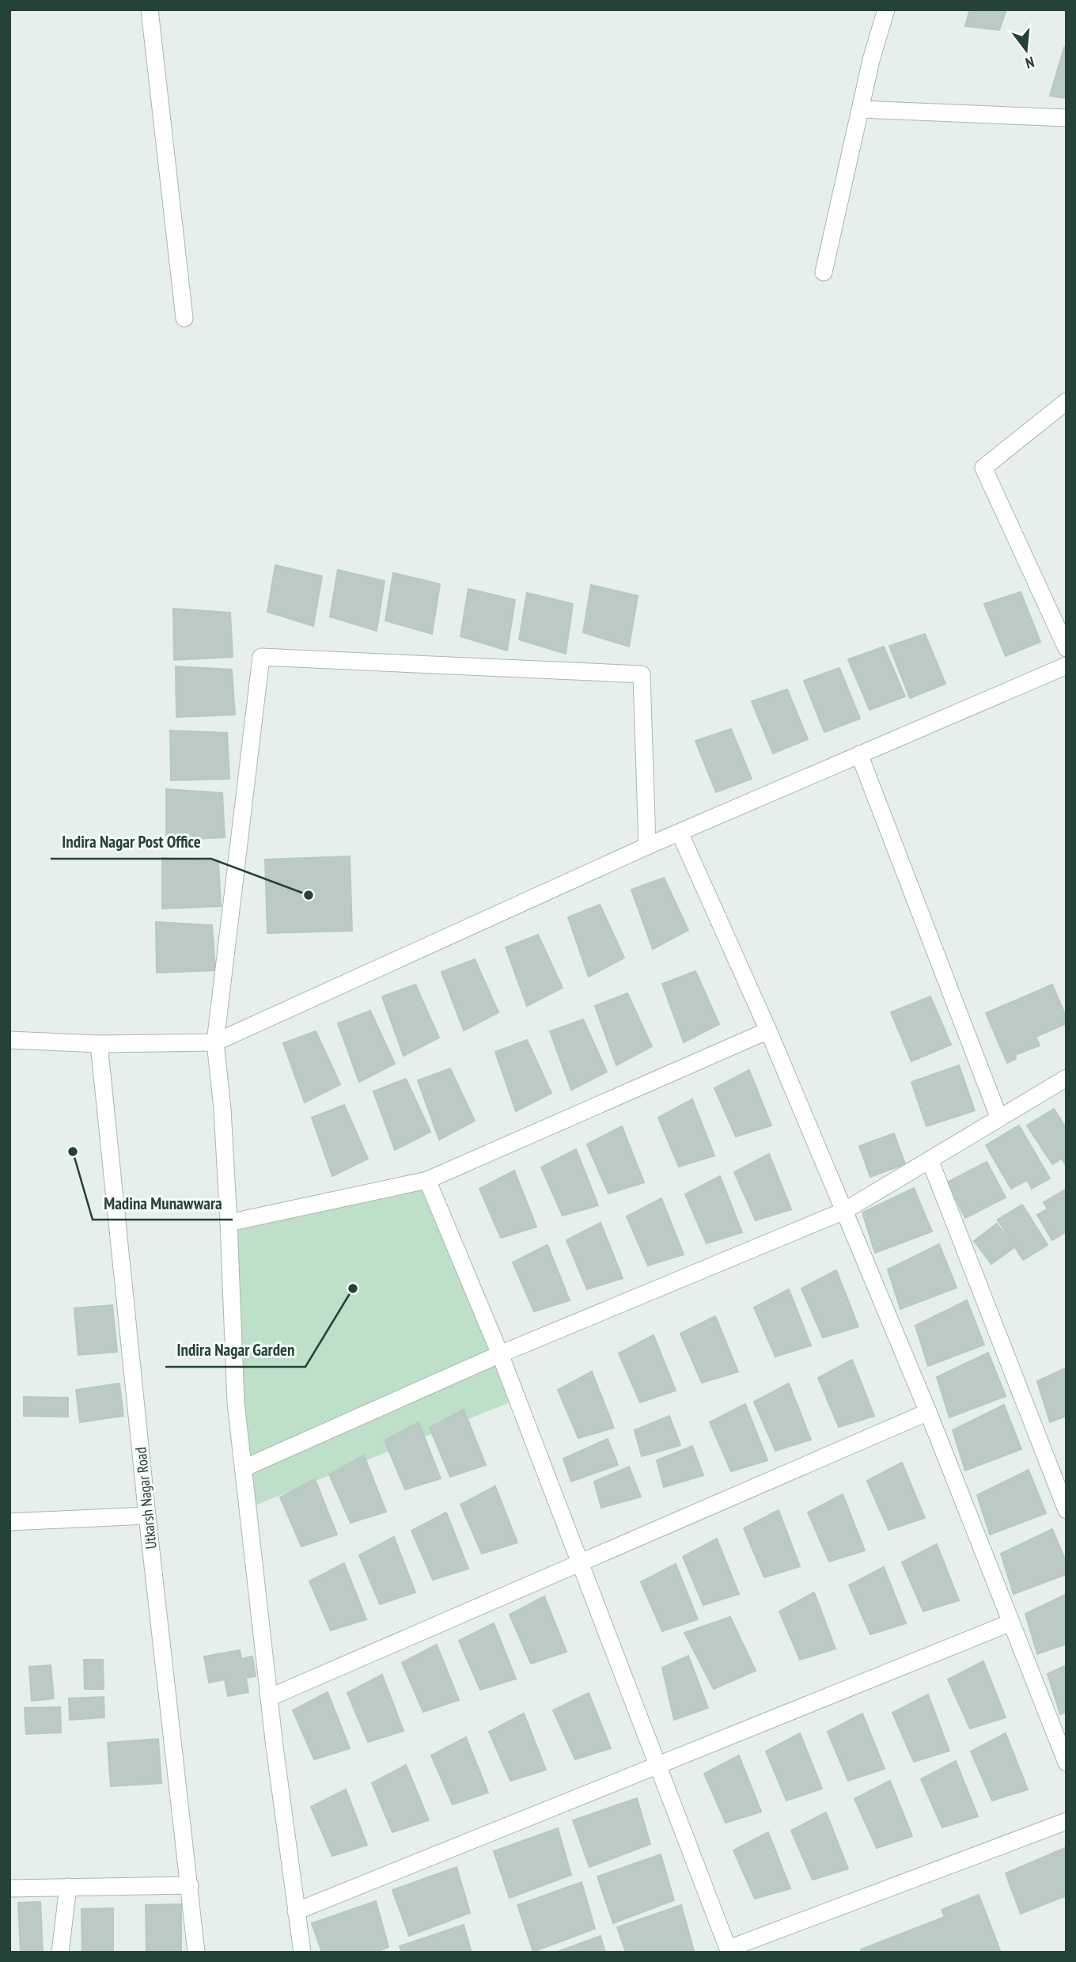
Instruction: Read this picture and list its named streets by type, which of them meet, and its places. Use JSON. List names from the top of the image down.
{
  "streets": {
    "street": ["Utkarsh Nagar Road"]
  },
  "places": ["Indira Nagar Post Office", "Madina Munawwara", "Indira Nagar Garden"],
  "north": "bottom"
}
